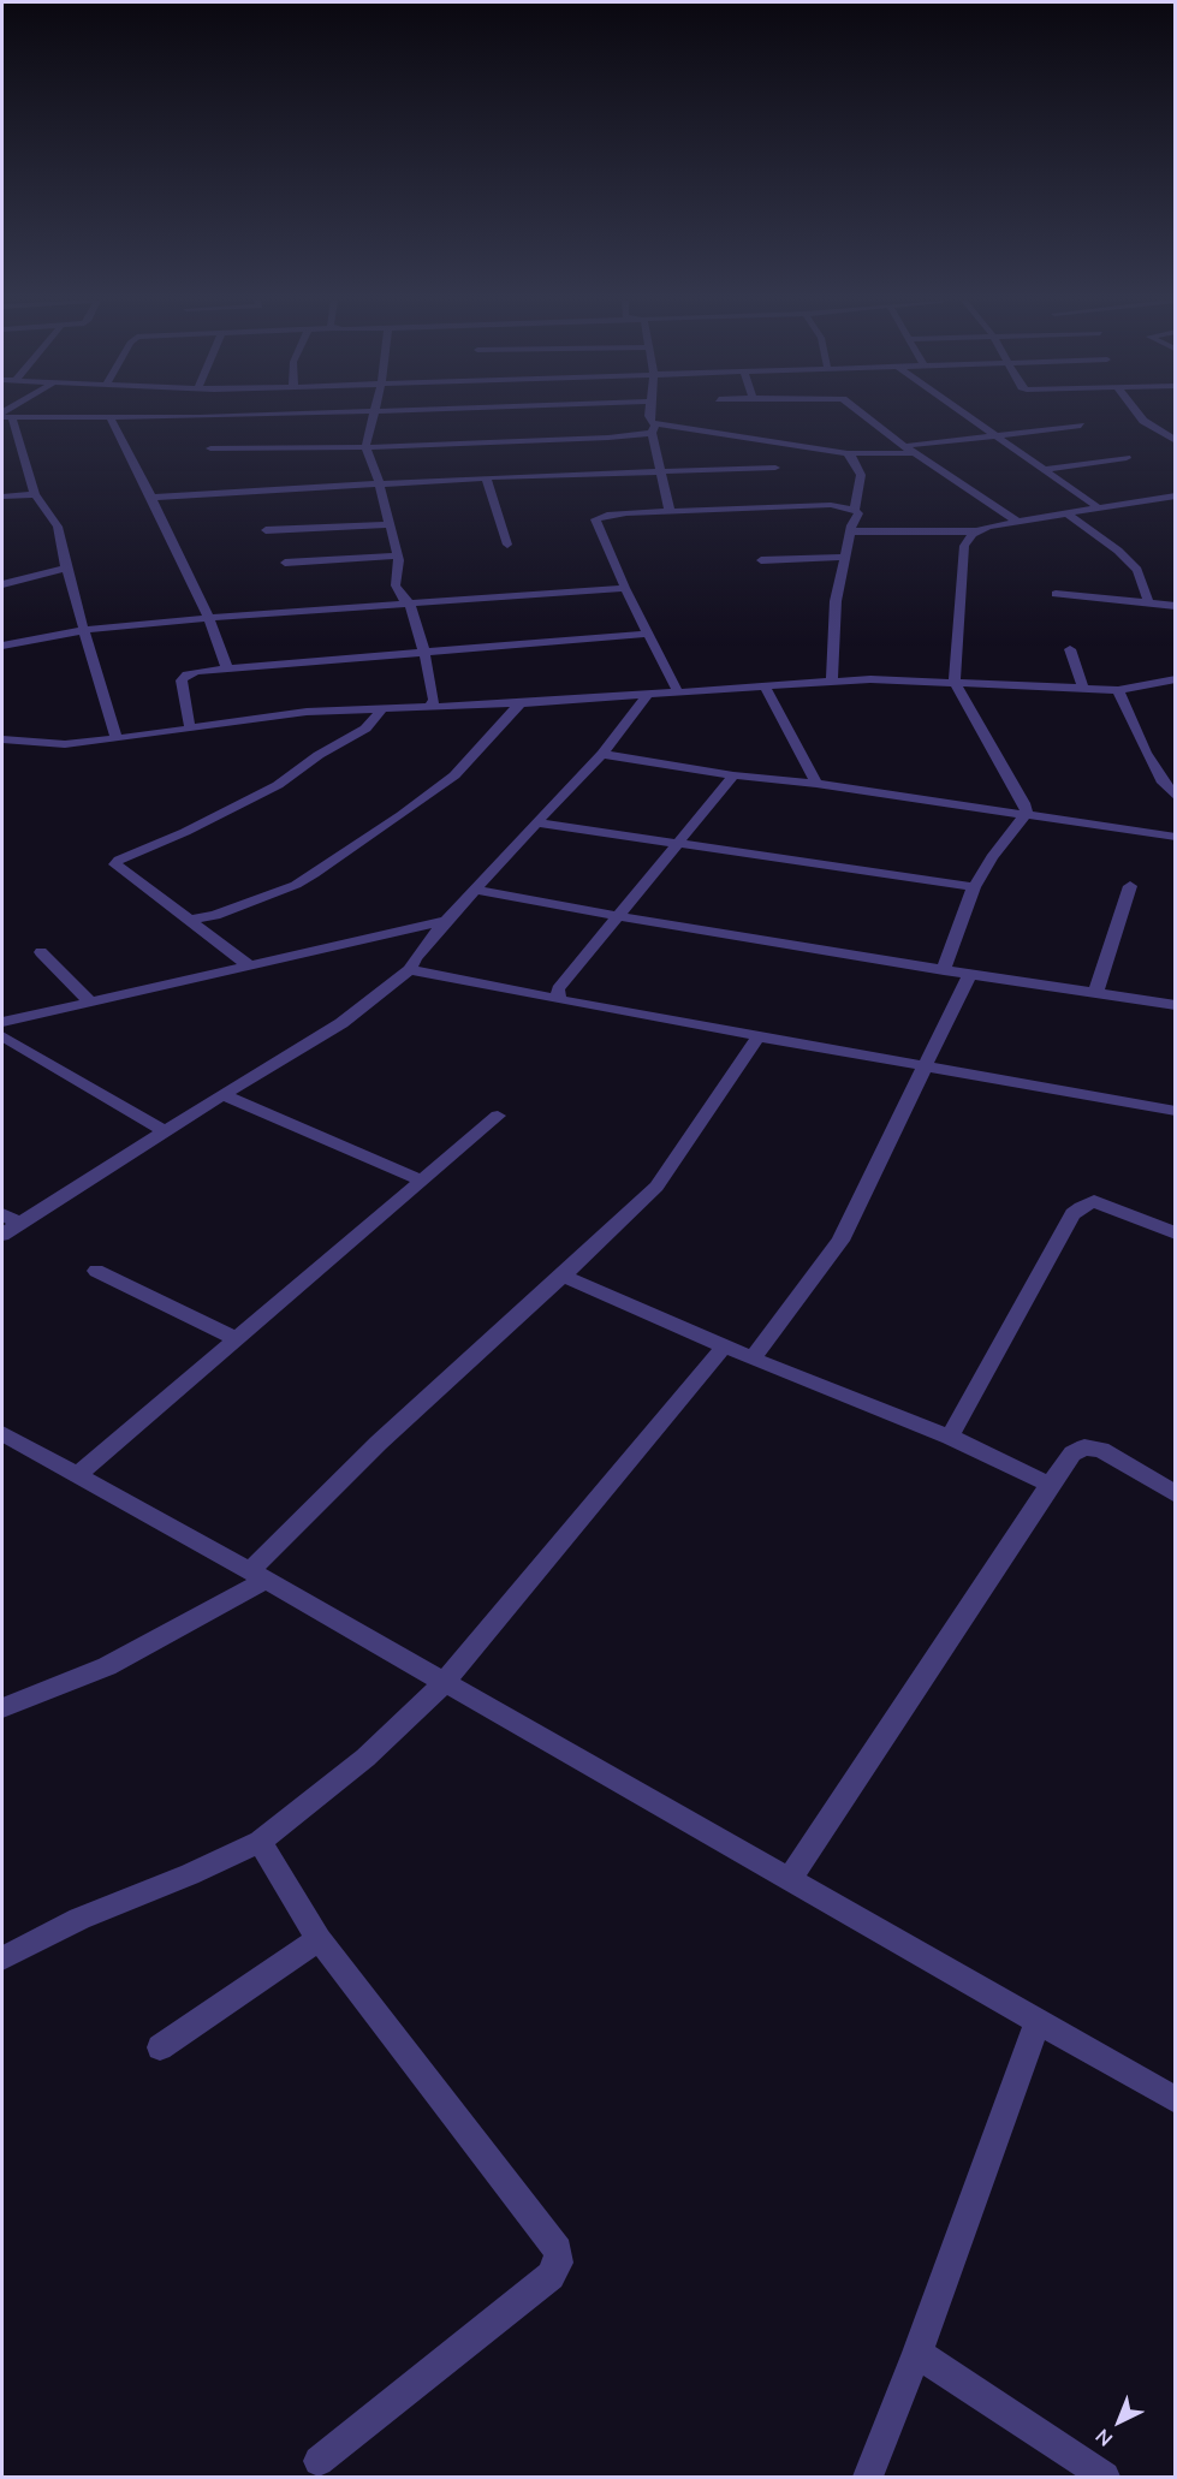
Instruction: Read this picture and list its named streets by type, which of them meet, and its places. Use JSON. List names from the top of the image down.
{
  "north": "bottom left"
}
